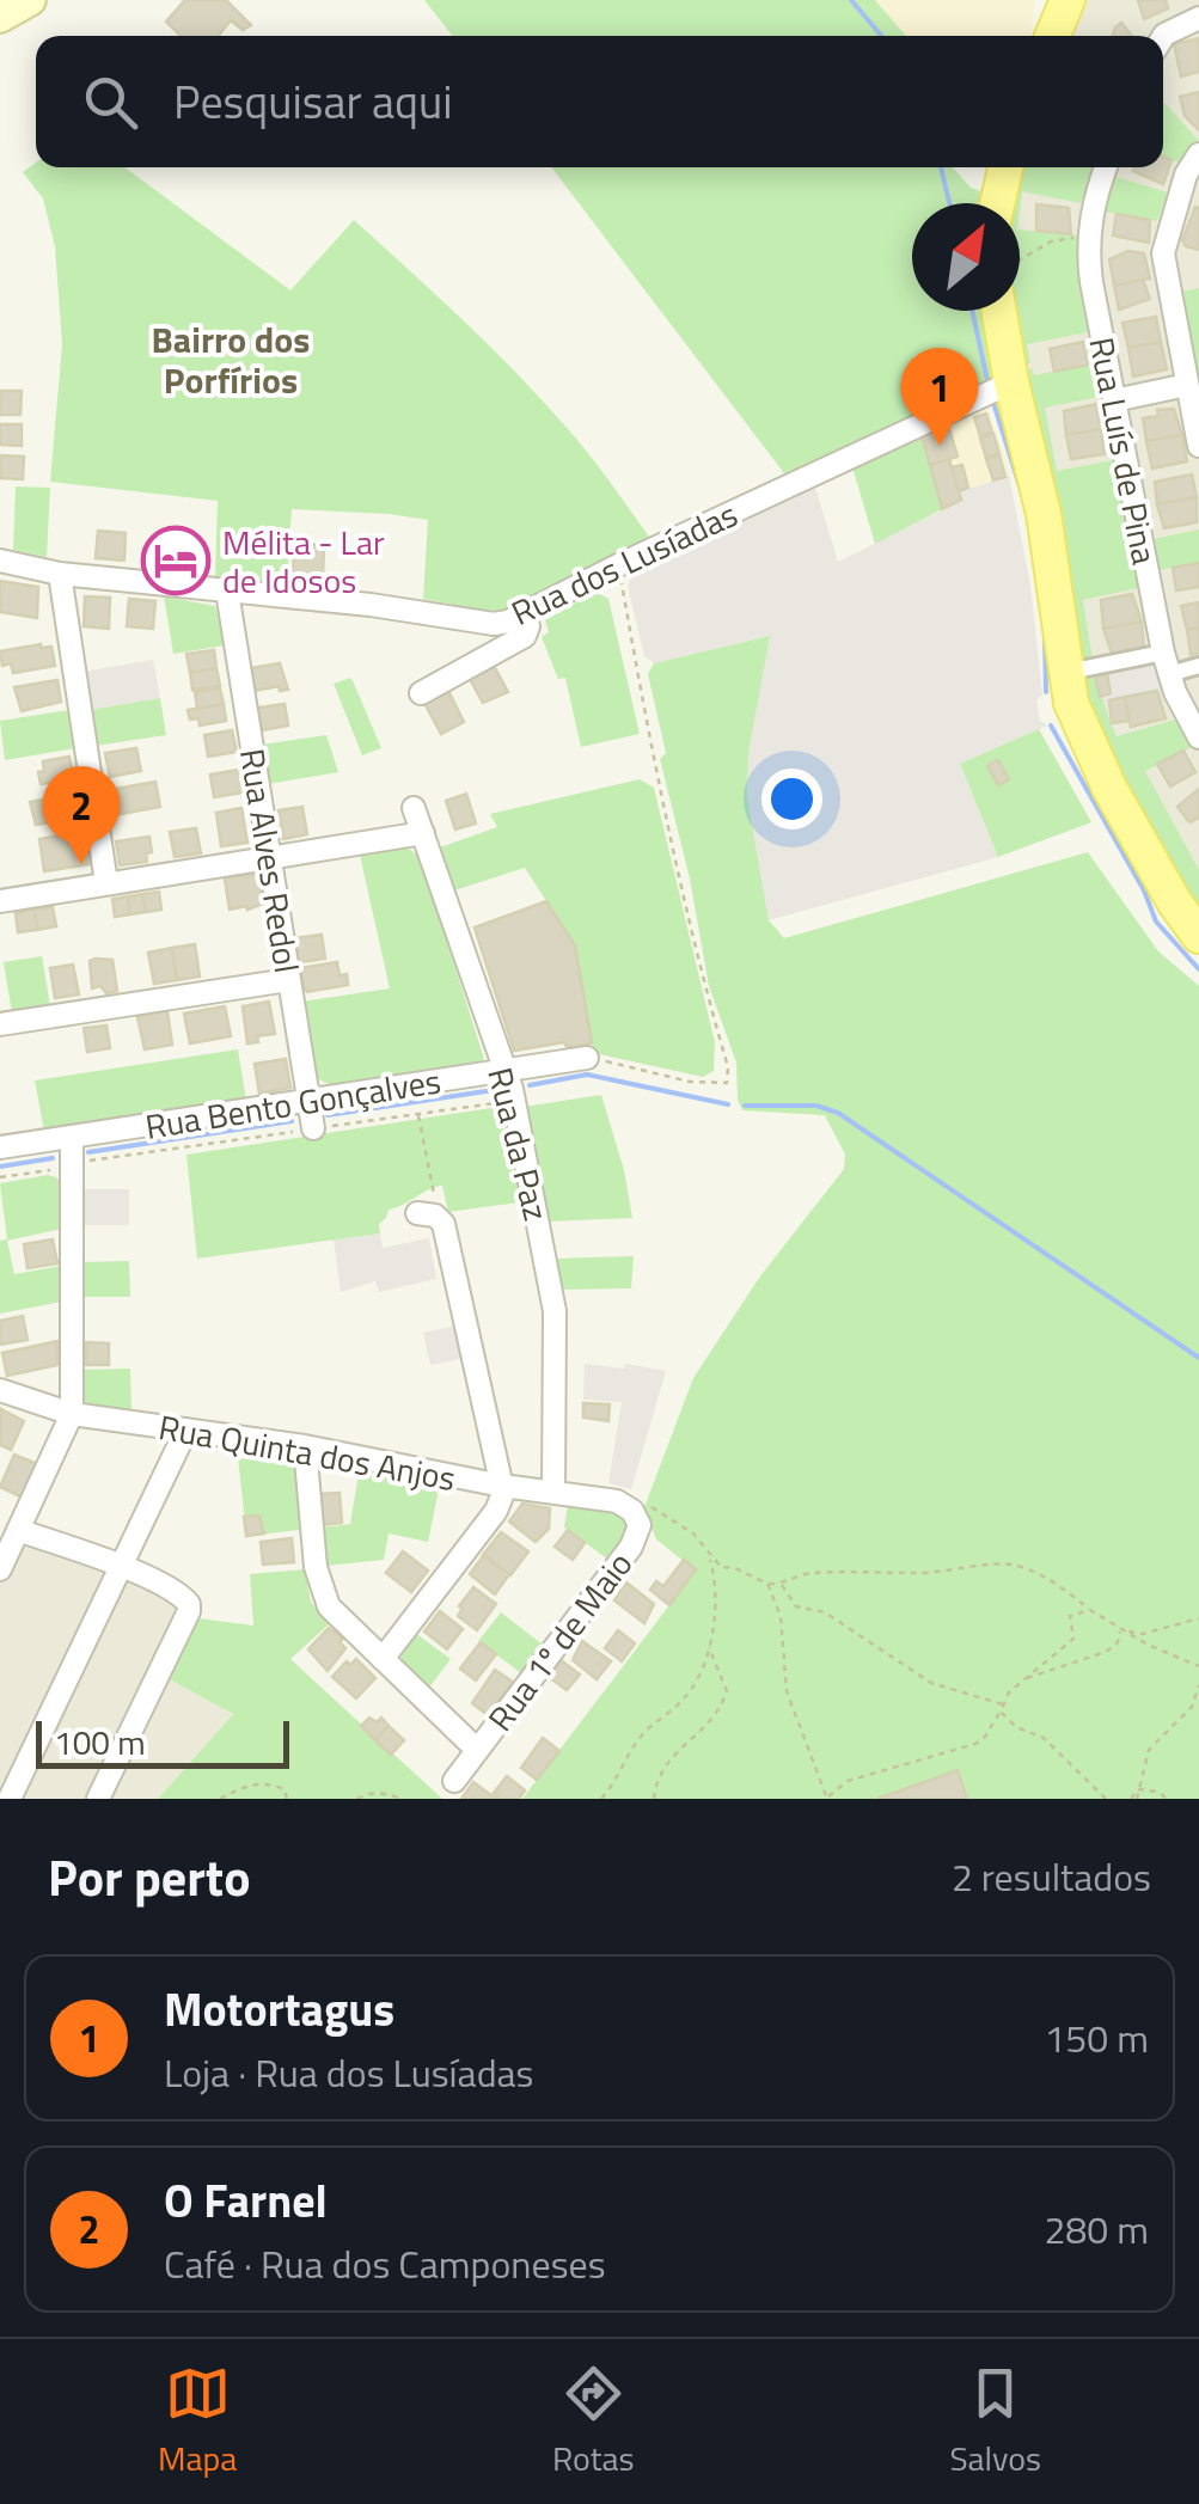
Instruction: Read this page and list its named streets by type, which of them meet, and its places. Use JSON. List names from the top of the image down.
{
  "streets": {
    "street": [
      "Rua Luís de Pina",
      "Rua dos Lusíadas",
      "Rua Alves Redol",
      "Rua Bento Gonçalves",
      "Rua da Paz",
      "Rua Quinta dos Anjos",
      "Rua 1º de Maio"
    ]
  },
  "crossings": [
    ["Rua dos Lusíadas", "Rua Alves Redol"],
    ["Rua Alves Redol", "Rua Bento Gonçalves"],
    ["Rua Bento Gonçalves", "Rua da Paz"],
    ["Rua da Paz", "Rua Quinta dos Anjos"],
    ["Rua Quinta dos Anjos", "Rua 1º de Maio"]
  ],
  "districts": ["Bairro dos Porfírios"],
  "places": {
    "hotel": ["Mélita - Lar de Idosos"]
  },
  "scale_bar": "100 m",
  "north": "top right",
  "page": {
    "search": "Pesquisar aqui",
    "pins": ["1", "2"],
    "scale": "100 m",
    "heading": ["Por perto", "2 resultados"],
    "list": [
      {
        "mark": "1",
        "name": "Motortagus",
        "note": "Loja · Rua dos Lusíadas",
        "value": "150 m"
      },
      {
        "mark": "2",
        "name": "O Farnel",
        "note": "Café · Rua dos Camponeses",
        "value": "280 m"
      }
    ],
    "nav": ["Mapa", "Rotas", "Salvos"]
  }
}
